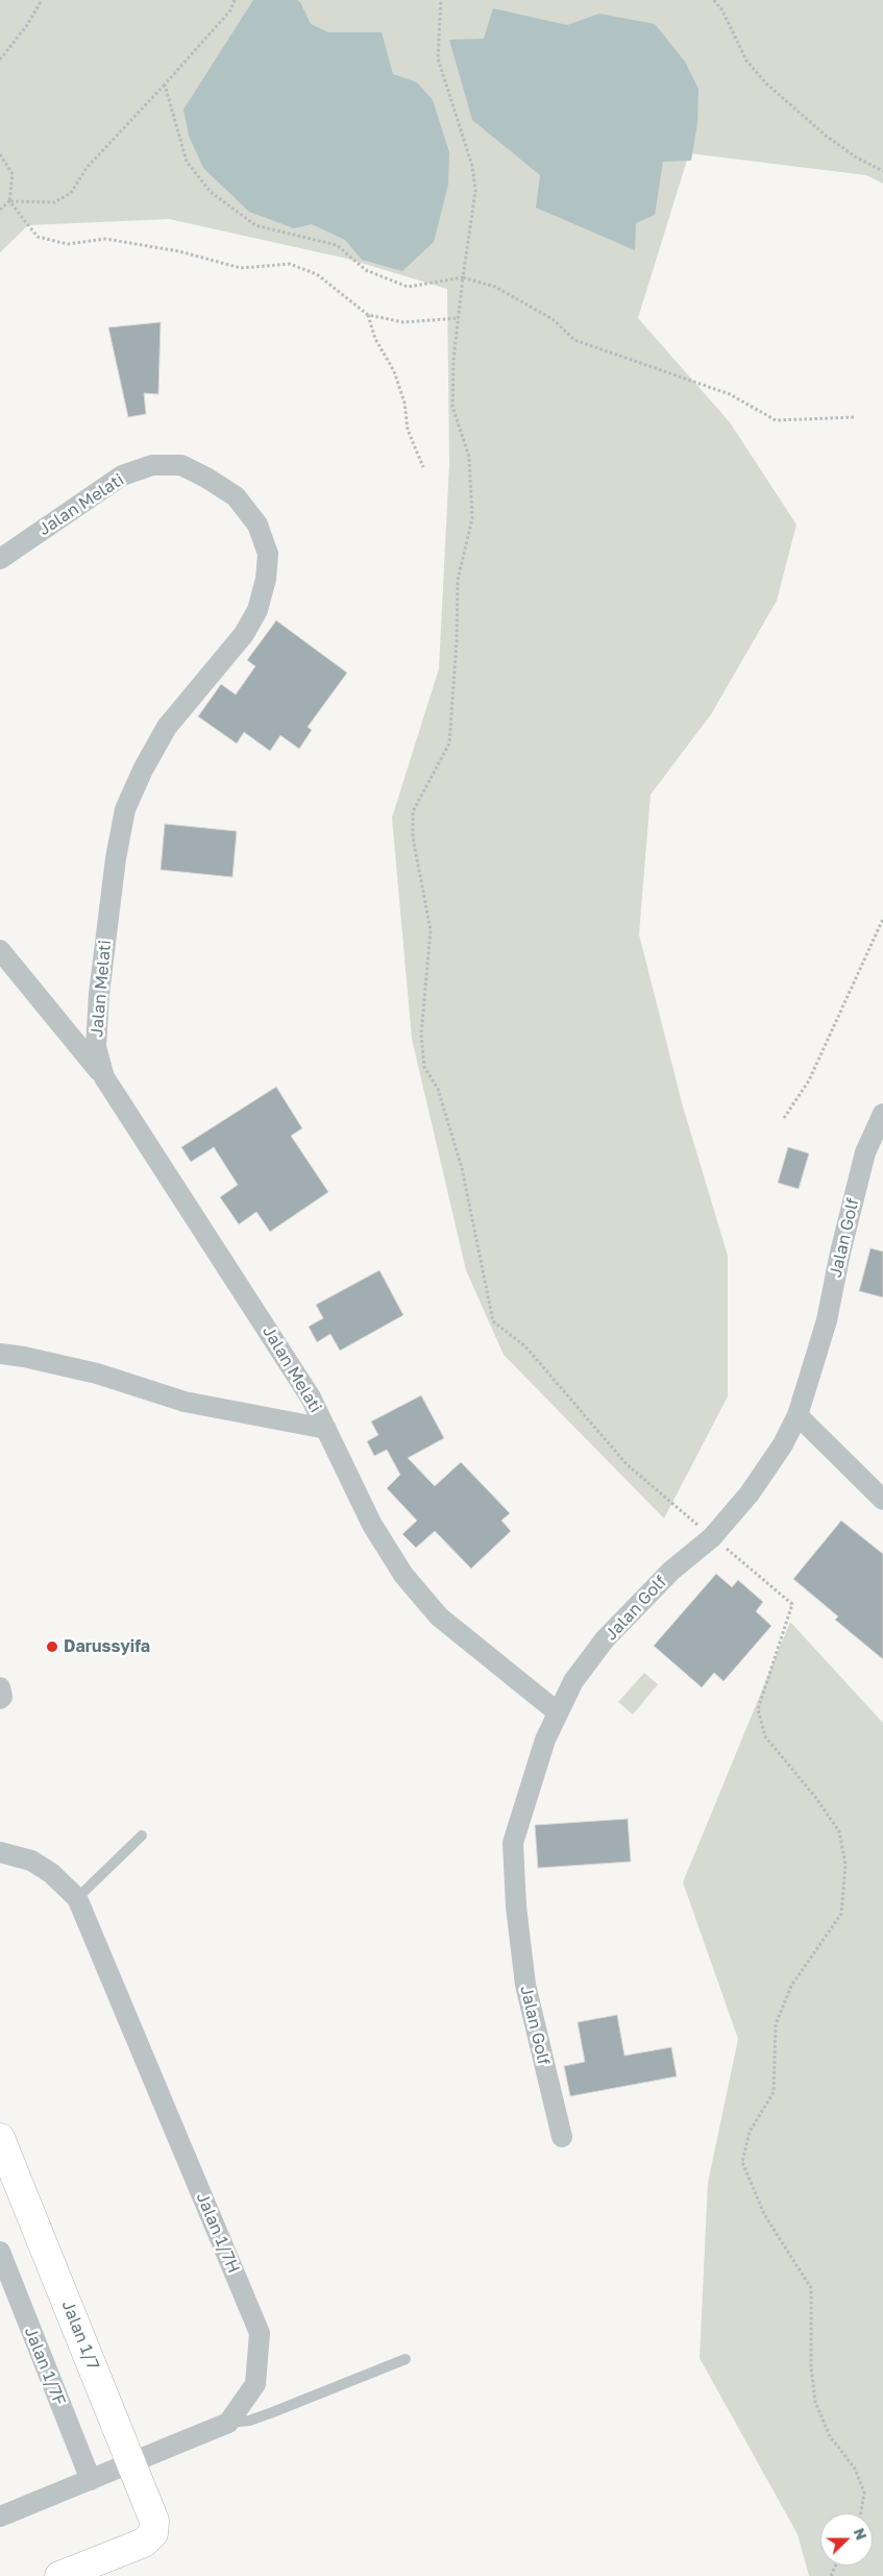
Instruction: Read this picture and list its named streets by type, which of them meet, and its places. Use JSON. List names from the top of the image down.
{
  "streets": {
    "street": [
      "Jalan Melati",
      "Jalan Golf",
      "Jalan 1/7H",
      "Jalan 1/7",
      "Jalan 1/7F"
    ]
  },
  "crossings": [
    ["Jalan Melati", "Jalan Golf"]
  ],
  "places": ["Darussyifa"],
  "north": "right"
}
